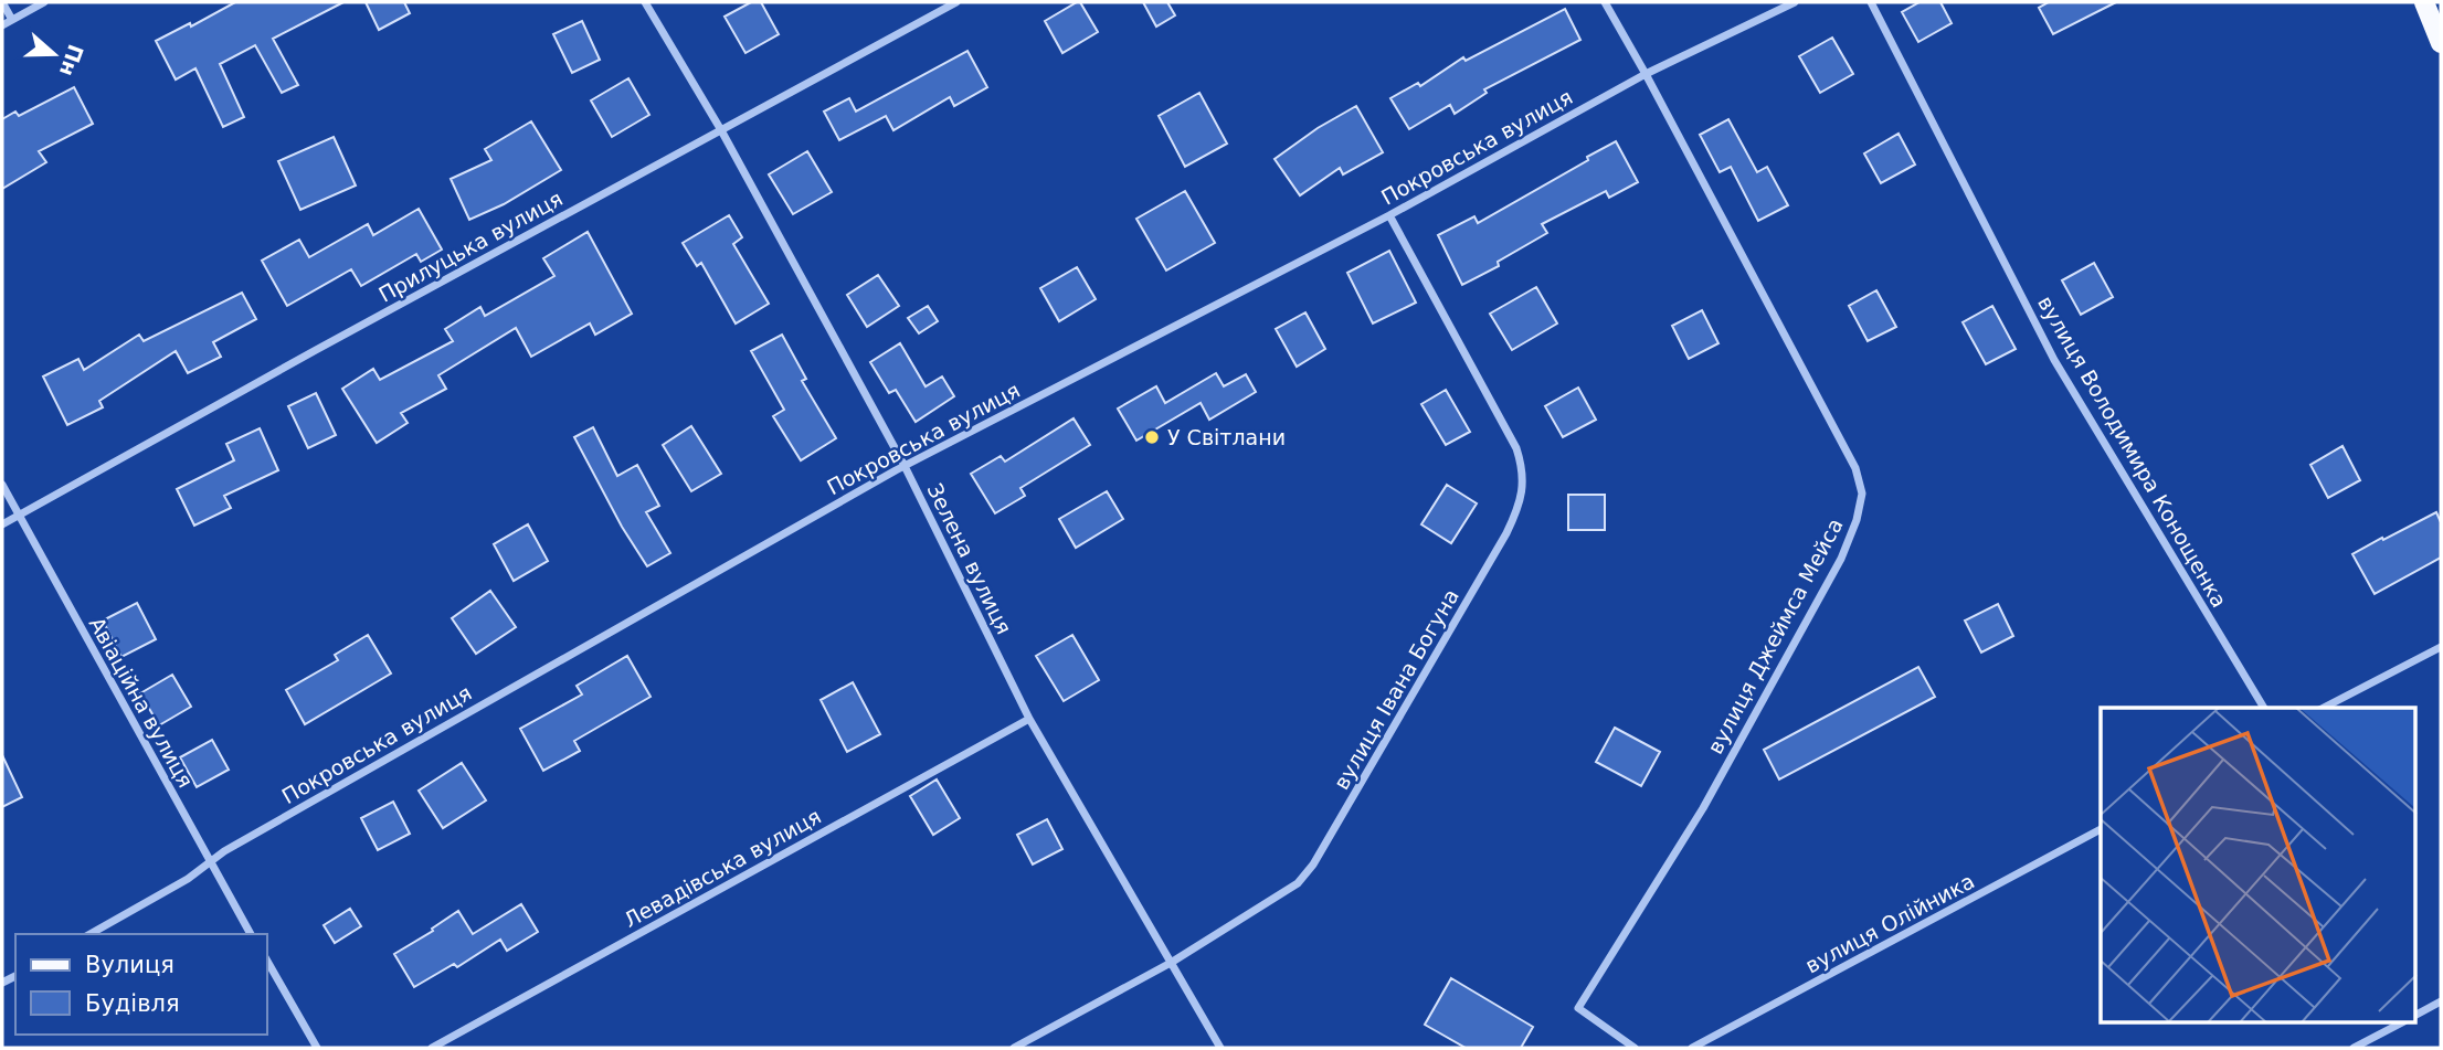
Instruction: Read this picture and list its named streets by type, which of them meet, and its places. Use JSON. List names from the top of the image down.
{
  "streets": {
    "street": [
      "Покровська вулиця",
      "Прилуцька вулиця",
      "вулиця Володимира Конощенка",
      "Зелена вулиця",
      "вулиця Джеймса Мейса",
      "вулиця Івана Богуна",
      "Авіаційна вулиця",
      "Левадівська вулиця",
      "вулиця Олійника"
    ]
  },
  "crossings": [
    ["Покровська вулиця", "Зелена вулиця"],
    ["Покровська вулиця", "вулиця Джеймса Мейса"],
    ["Покровська вулиця", "вулиця Івана Богуна"],
    ["Покровська вулиця", "Авіаційна вулиця"],
    ["Прилуцька вулиця", "Зелена вулиця"],
    ["Прилуцька вулиця", "Авіаційна вулиця"],
    ["Зелена вулиця", "вулиця Івана Богуна"],
    ["Зелена вулиця", "Левадівська вулиця"]
  ],
  "places": ["У Світлани"],
  "legend": ["Вулиця", "Будівля"],
  "north": "right"
}
